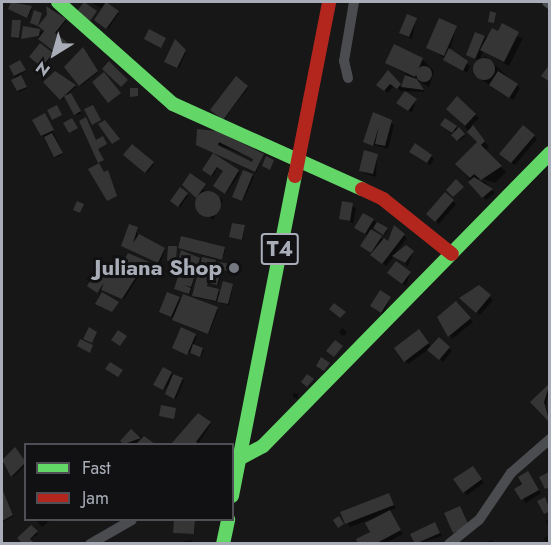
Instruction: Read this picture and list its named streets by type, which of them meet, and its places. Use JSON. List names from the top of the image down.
{
  "streets": {
    "main road": ["T4"]
  },
  "places": ["Juliana Shop"],
  "legend": ["Fast", "Jam"],
  "north": "bottom left"
}
